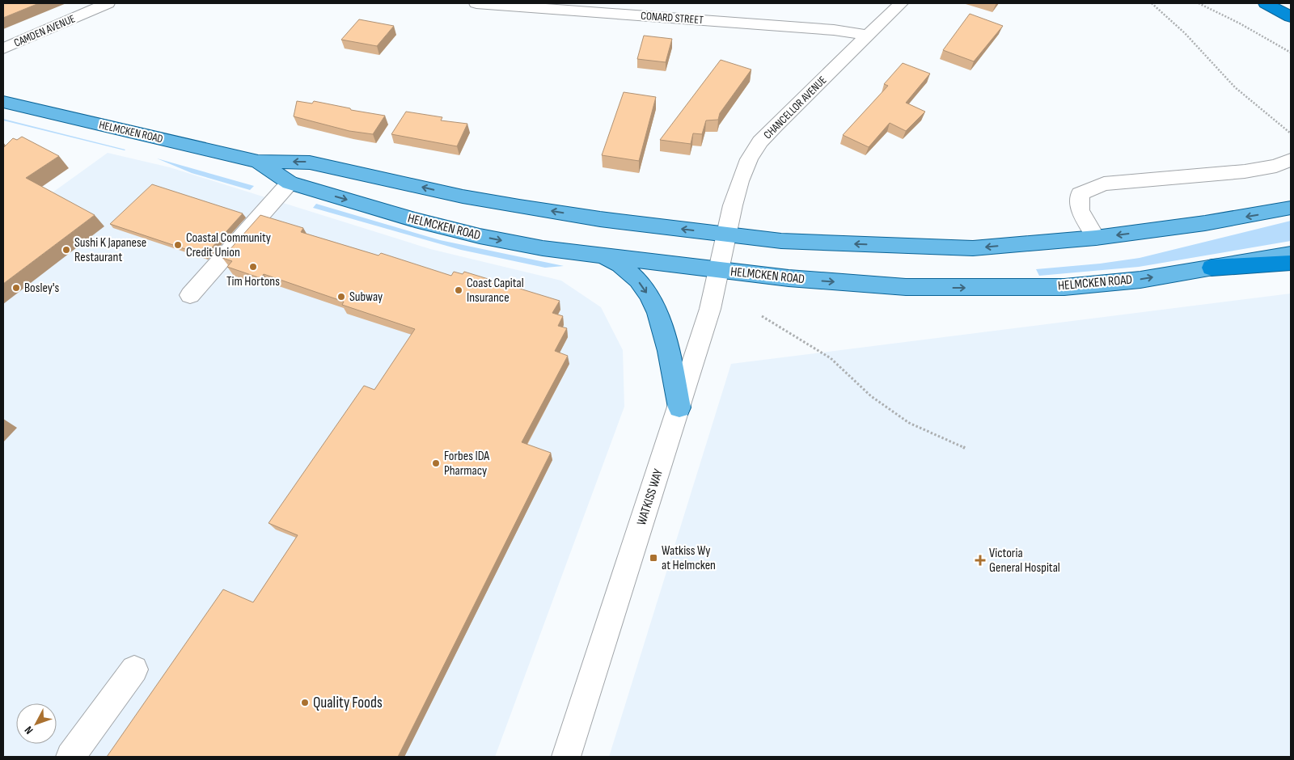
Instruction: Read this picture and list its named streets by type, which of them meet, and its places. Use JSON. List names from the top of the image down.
{
  "streets": {
    "main road": ["HELMCKEN ROAD"],
    "street": [
      "CONARD STREET",
      "CAMDEN AVENUE",
      "CHANCELLOR AVENUE",
      "WATKISS WAY"
    ]
  },
  "crossings": [
    ["CONARD STREET", "CHANCELLOR AVENUE"],
    ["CHANCELLOR AVENUE", "HELMCKEN ROAD"],
    ["CHANCELLOR AVENUE", "WATKISS WAY"],
    ["HELMCKEN ROAD", "WATKISS WAY"]
  ],
  "places": {
    "other": [
      "Coastal Community Credit Union",
      "Sushi K Japanese Restaurant",
      "Tim Hortons",
      "Bosley's",
      "Coast Capital Insurance",
      "Subway",
      "Forbes IDA Pharmacy",
      "Quality Foods"
    ],
    "transit": ["Watkiss Wy at Helmcken"],
    "health": ["Victoria General Hospital"]
  },
  "north": "bottom left"
}
